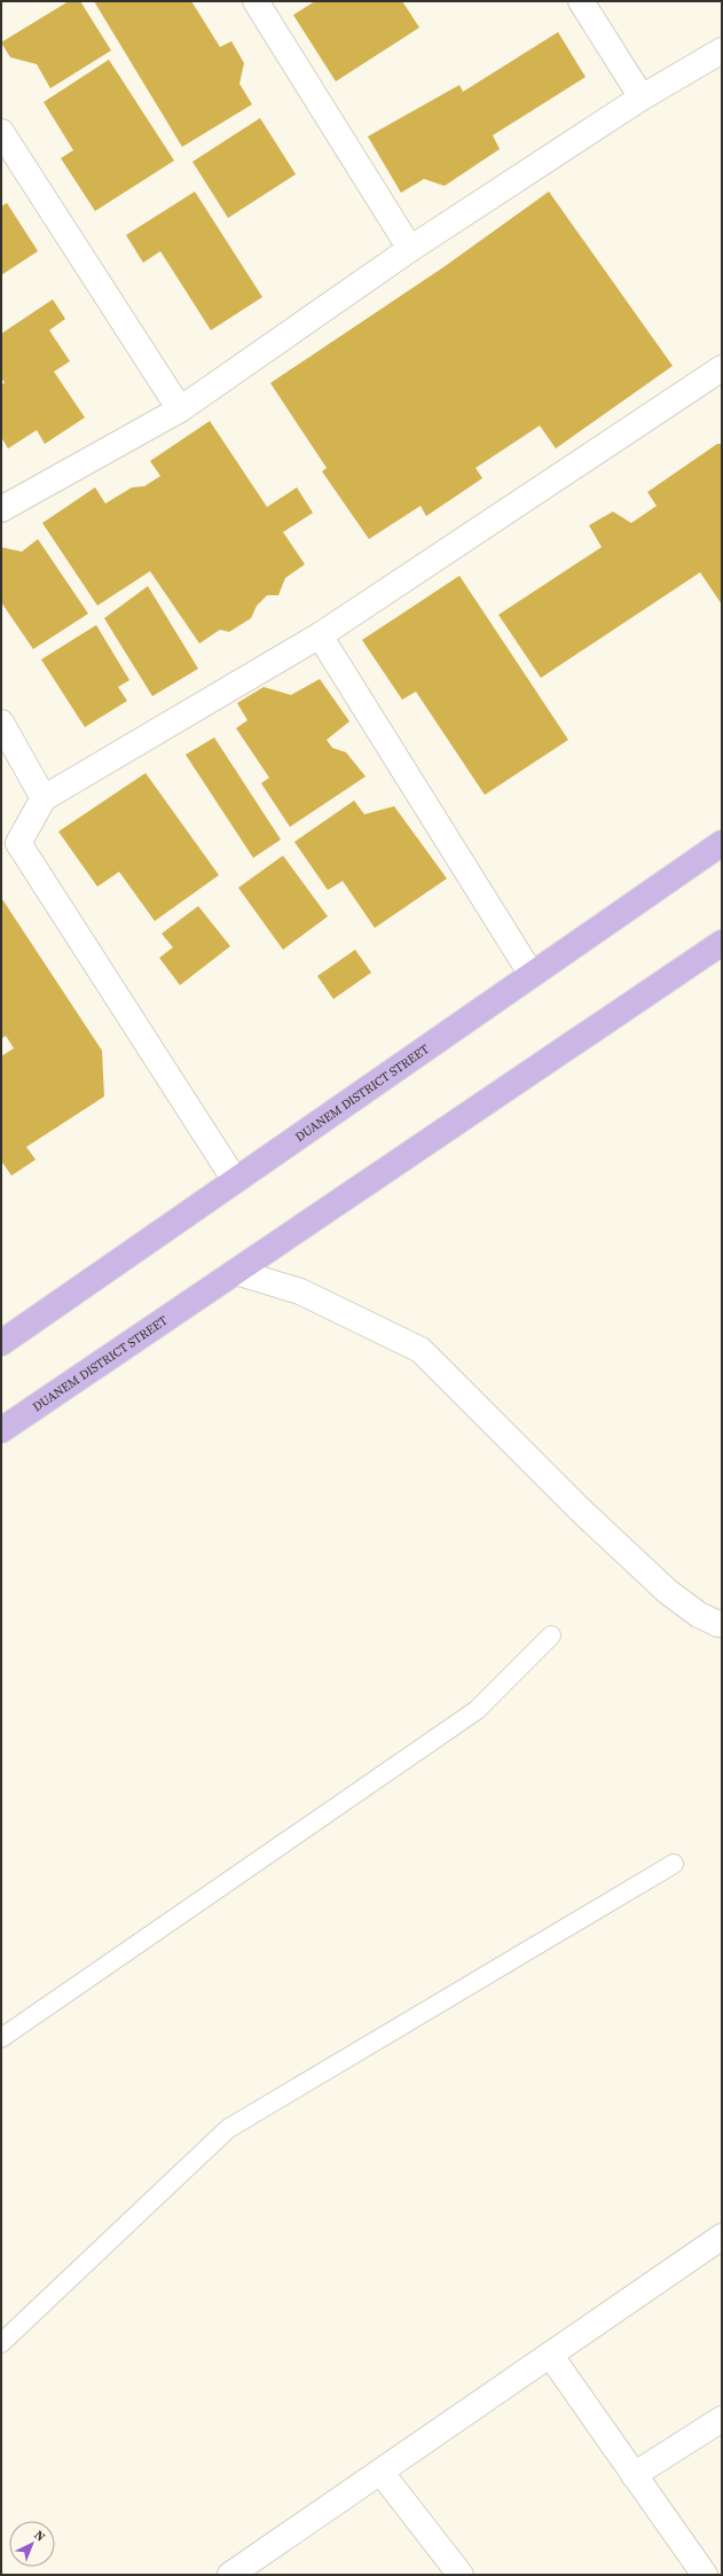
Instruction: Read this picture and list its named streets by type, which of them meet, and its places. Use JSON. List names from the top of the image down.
{
  "streets": {
    "main road": ["DUANEM DISTRICT STREET"]
  },
  "north": "top right"
}
